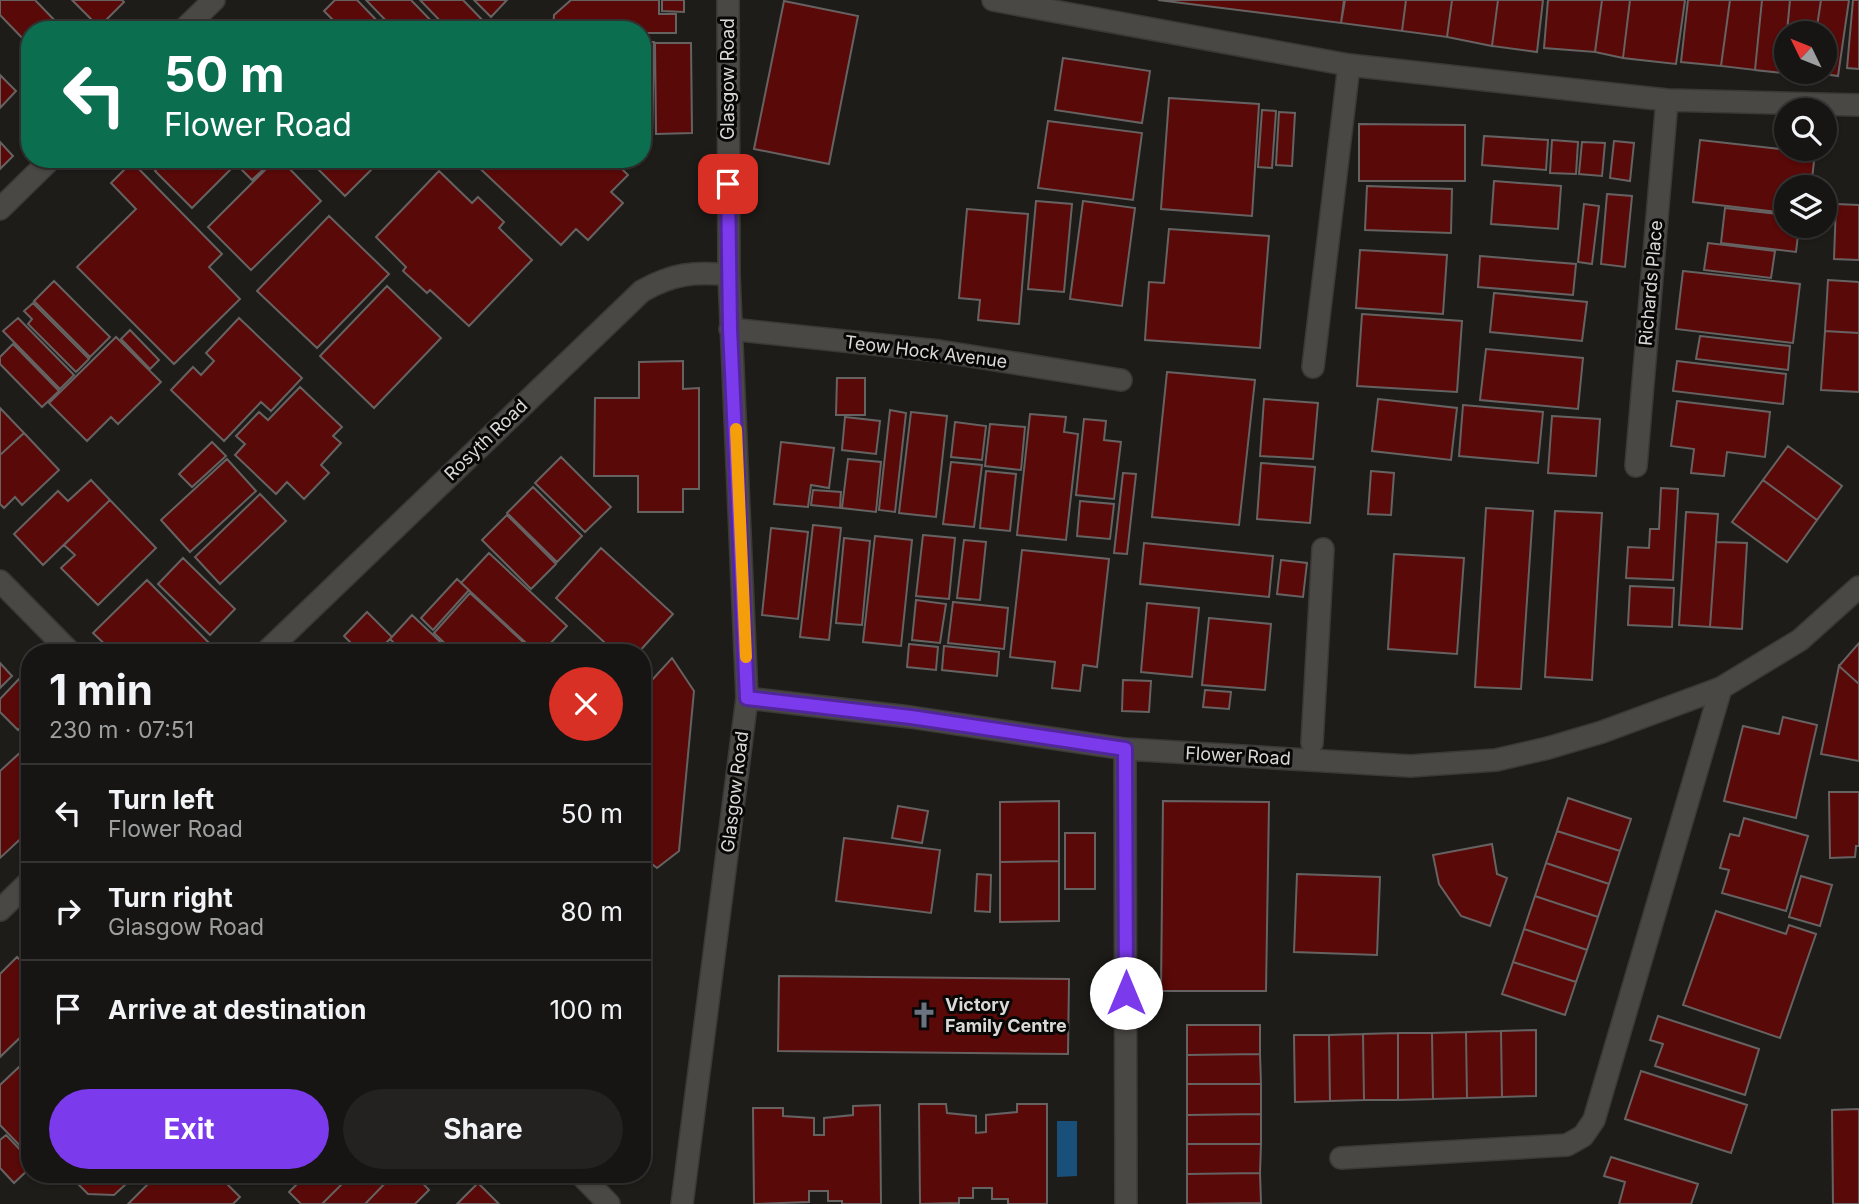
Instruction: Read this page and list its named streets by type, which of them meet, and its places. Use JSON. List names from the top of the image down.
{
  "streets": {
    "street": [
      "Glasgow Road",
      "Richards Place",
      "Teow Hock Avenue",
      "Rosyth Road",
      "Flower Road"
    ]
  },
  "crossings": [
    ["Glasgow Road", "Teow Hock Avenue"],
    ["Glasgow Road", "Rosyth Road"],
    ["Glasgow Road", "Flower Road"]
  ],
  "places": {
    "church": ["Victory Family Centre"]
  },
  "north": "top left",
  "page": {
    "turn": ["50 m", "Flower Road"],
    "heading": ["1 min", "230 m · 07:51"],
    "list": [
      {
        "name": "Turn left",
        "note": "Flower Road",
        "value": "50 m"
      },
      {
        "name": "Turn right",
        "note": "Glasgow Road",
        "value": "80 m"
      },
      {
        "name": "Arrive at destination",
        "value": "100 m"
      }
    ],
    "buttons": ["Exit", "Share"]
  }
}
